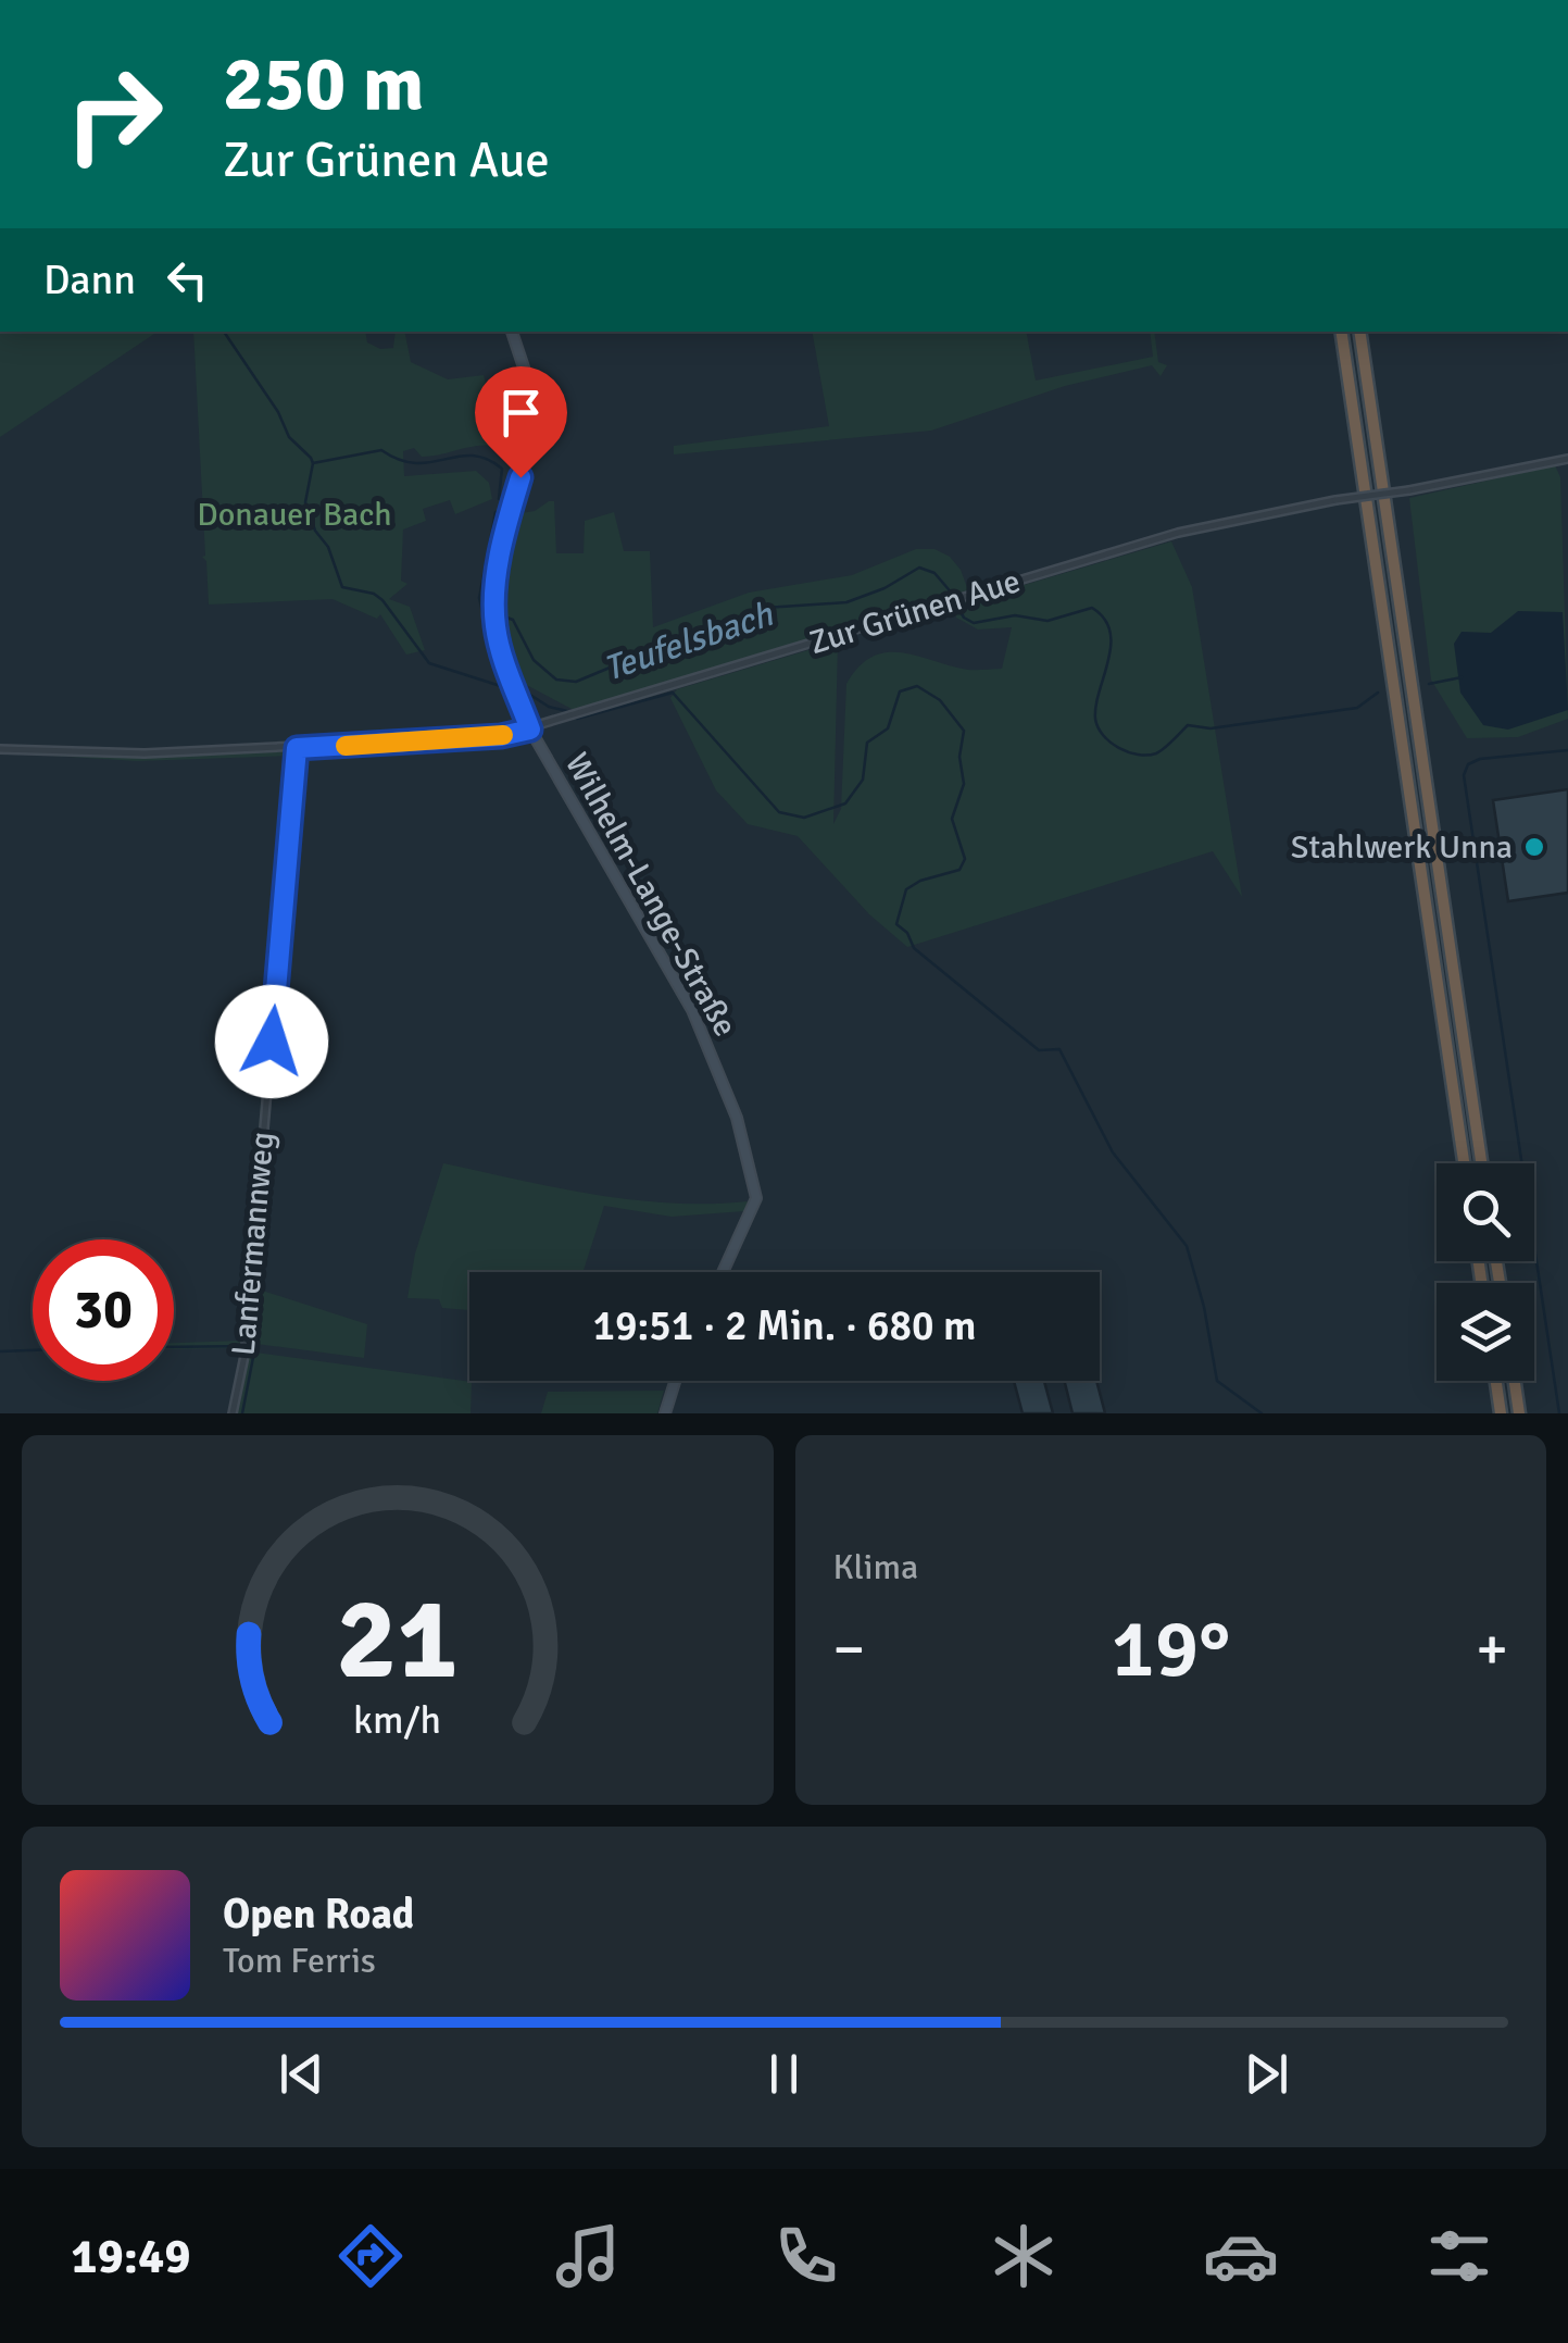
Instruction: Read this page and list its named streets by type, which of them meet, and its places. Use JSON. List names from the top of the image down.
{
  "streets": {
    "street": ["Zur Grünen Aue", "Wilhelm-Lange-Straße", "Lanfermannweg"]
  },
  "crossings": [
    ["Zur Grünen Aue", "Wilhelm-Lange-Straße"],
    ["Zur Grünen Aue", "Lanfermannweg"]
  ],
  "water": ["Teufelsbach"],
  "parks": ["Donauer Bach"],
  "places": ["Stahlwerk Unna"],
  "page": {
    "turn": ["250 m", "Zur Grünen Aue"],
    "then": "Dann",
    "limit": "30",
    "trip": "19:51 · 2 Min. · 680 m",
    "tile": "Klima",
    "heat": ["−", "19°", "+"],
    "song": ["Open Road", "Tom Ferris"],
    "tabs": "19:49",
    "gauge": ["21", "km/h"]
  }
}
